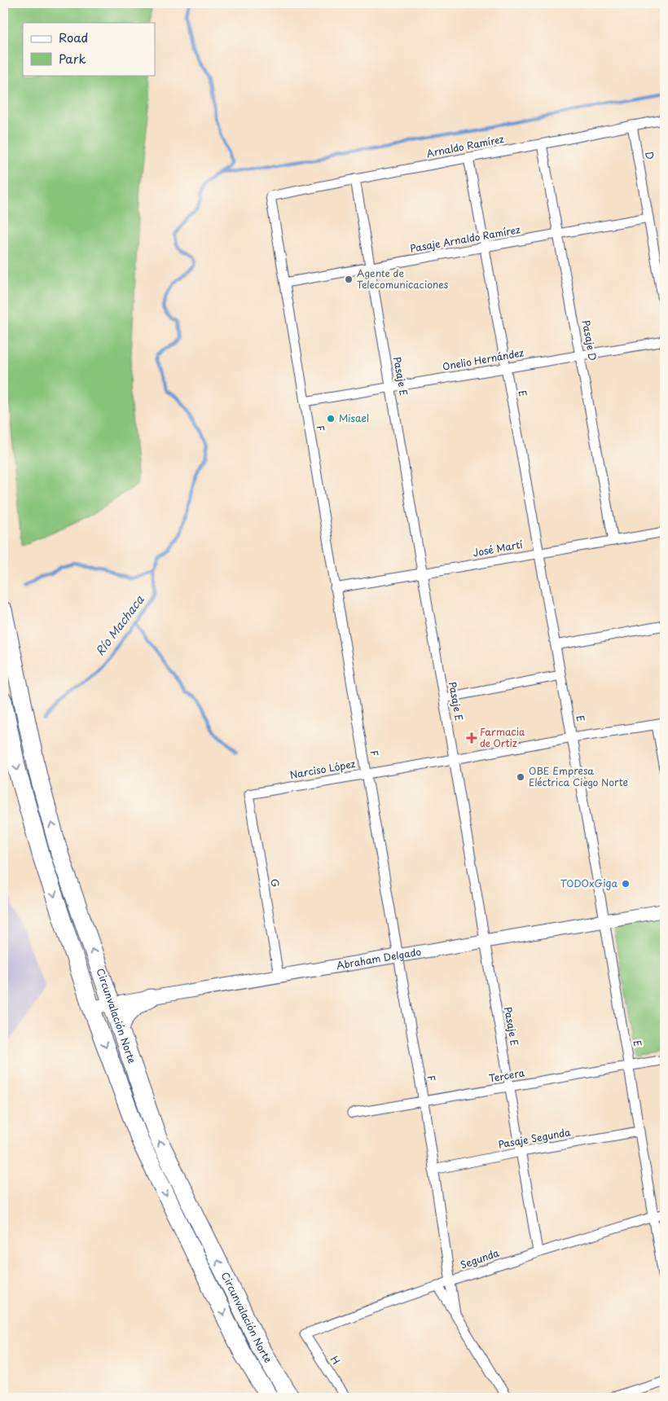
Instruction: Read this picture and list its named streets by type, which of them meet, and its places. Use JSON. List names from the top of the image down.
{
  "streets": {
    "highway": ["Circunvalación Norte"],
    "street": [
      "Arnaldo Ramírez",
      "D",
      "Pasaje Arnaldo Ramírez",
      "Pasaje D",
      "Onelio Hernández",
      "Pasaje E",
      "E",
      "F",
      "José Martí",
      "Narciso López",
      "G",
      "Abraham Delgado",
      "Tercera",
      "Pasaje Segunda",
      "Segunda",
      "H"
    ]
  },
  "crossings": [
    ["Arnaldo Ramírez", "D"],
    ["Arnaldo Ramírez", "Pasaje D"],
    ["Arnaldo Ramírez", "Pasaje E"],
    ["Arnaldo Ramírez", "E"],
    ["Arnaldo Ramírez", "F"],
    ["D", "Pasaje Arnaldo Ramírez"],
    ["Pasaje Arnaldo Ramírez", "Pasaje D"],
    ["Pasaje Arnaldo Ramírez", "Pasaje E"],
    ["Pasaje Arnaldo Ramírez", "E"],
    ["Pasaje Arnaldo Ramírez", "F"],
    ["Pasaje D", "Onelio Hernández"],
    ["Pasaje D", "José Martí"],
    ["Onelio Hernández", "Pasaje E"],
    ["Onelio Hernández", "E"],
    ["Onelio Hernández", "F"],
    ["Pasaje E", "José Martí"],
    ["Pasaje E", "Narciso López"],
    ["Pasaje E", "Abraham Delgado"],
    ["Pasaje E", "Tercera"],
    ["Pasaje E", "Pasaje Segunda"],
    ["Pasaje E", "Segunda"],
    ["E", "José Martí"],
    ["E", "Narciso López"],
    ["E", "Abraham Delgado"],
    ["E", "Tercera"],
    ["E", "Pasaje Segunda"],
    ["E", "Segunda"],
    ["F", "José Martí"],
    ["F", "Narciso López"],
    ["F", "Abraham Delgado"],
    ["F", "Tercera"],
    ["F", "Pasaje Segunda"],
    ["F", "Segunda"],
    ["Narciso López", "G"],
    ["G", "Abraham Delgado"],
    ["Abraham Delgado", "Circunvalación Norte"],
    ["Segunda", "H"]
  ],
  "water": ["Río Machaca"],
  "places": {
    "other": [
      "Agente de Telecomunicaciones",
      "Misael",
      "OBE Empresa Eléctrica Ciego Norte",
      "TODOxGiga"
    ],
    "health": ["Farmacia de Ortiz"]
  },
  "legend": ["Road", "Park"]
}
